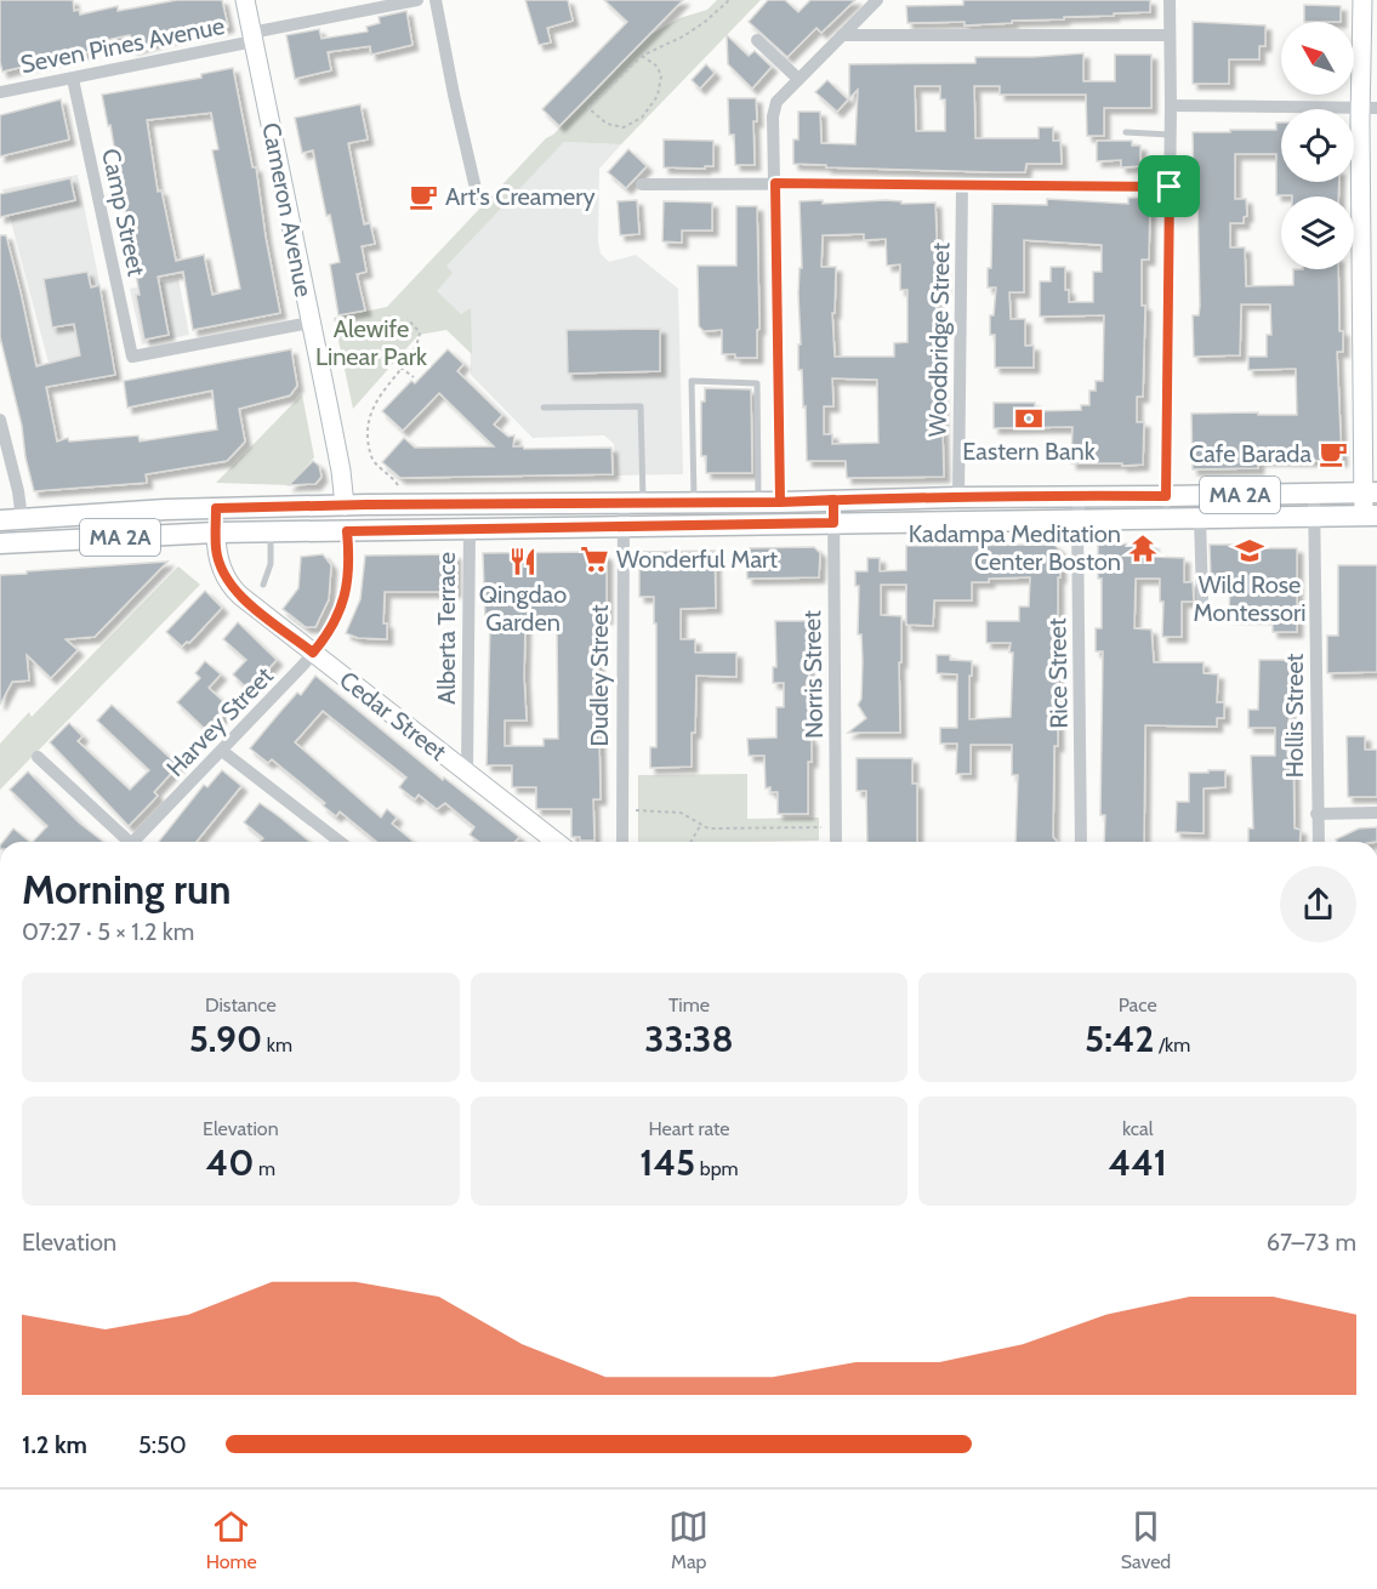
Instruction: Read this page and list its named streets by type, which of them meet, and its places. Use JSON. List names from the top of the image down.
{
  "streets": {
    "main road": ["MA 2A"],
    "street": [
      "Seven Pines Avenue",
      "Cameron Avenue",
      "Camp Street",
      "Woodbridge Street",
      "Alberta Terrace",
      "Rice Street",
      "Norris Street",
      "Dudley Street",
      "Cedar Street",
      "Hollis Street",
      "Harvey Street"
    ]
  },
  "crossings": [
    ["Seven Pines Avenue", "Cameron Avenue"],
    ["Seven Pines Avenue", "Camp Street"],
    ["Cameron Avenue", "Camp Street"],
    ["Cameron Avenue", "MA 2A"],
    ["Woodbridge Street", "MA 2A"],
    ["MA 2A", "Alberta Terrace"],
    ["MA 2A", "Rice Street"],
    ["MA 2A", "Norris Street"],
    ["MA 2A", "Dudley Street"],
    ["MA 2A", "Cedar Street"],
    ["MA 2A", "Hollis Street"],
    ["MA 2A", "Harvey Street"],
    ["Alberta Terrace", "Cedar Street"],
    ["Cedar Street", "Harvey Street"]
  ],
  "parks": ["Alewife Linear Park"],
  "places": {
    "cafe": ["Art's Creamery", "Cafe Barada"],
    "bank": ["Eastern Bank"],
    "temple": ["Kadampa Meditation Center Boston"],
    "school or university": ["Wild Rose Montessori"],
    "supermarket": ["Wonderful Mart"],
    "restaurant": ["Qingdao Garden"]
  },
  "north": "top left",
  "page": {
    "heading": ["Morning run", "07:27 · 5 × 1.2 km"],
    "stats": [
      ["Distance", "5.90 km"],
      ["Time", "33:38"],
      ["Pace", "5:42 /km"],
      ["Elevation", "40 m"],
      ["Heart rate", "145 bpm"],
      ["kcal", "441"]
    ],
    "chart": ["Elevation", "67–73 m"],
    "list": [
      {
        "name": "1.2 km",
        "note": "5:50"
      }
    ],
    "tabs": ["Home", "Map", "Saved"]
  }
}
